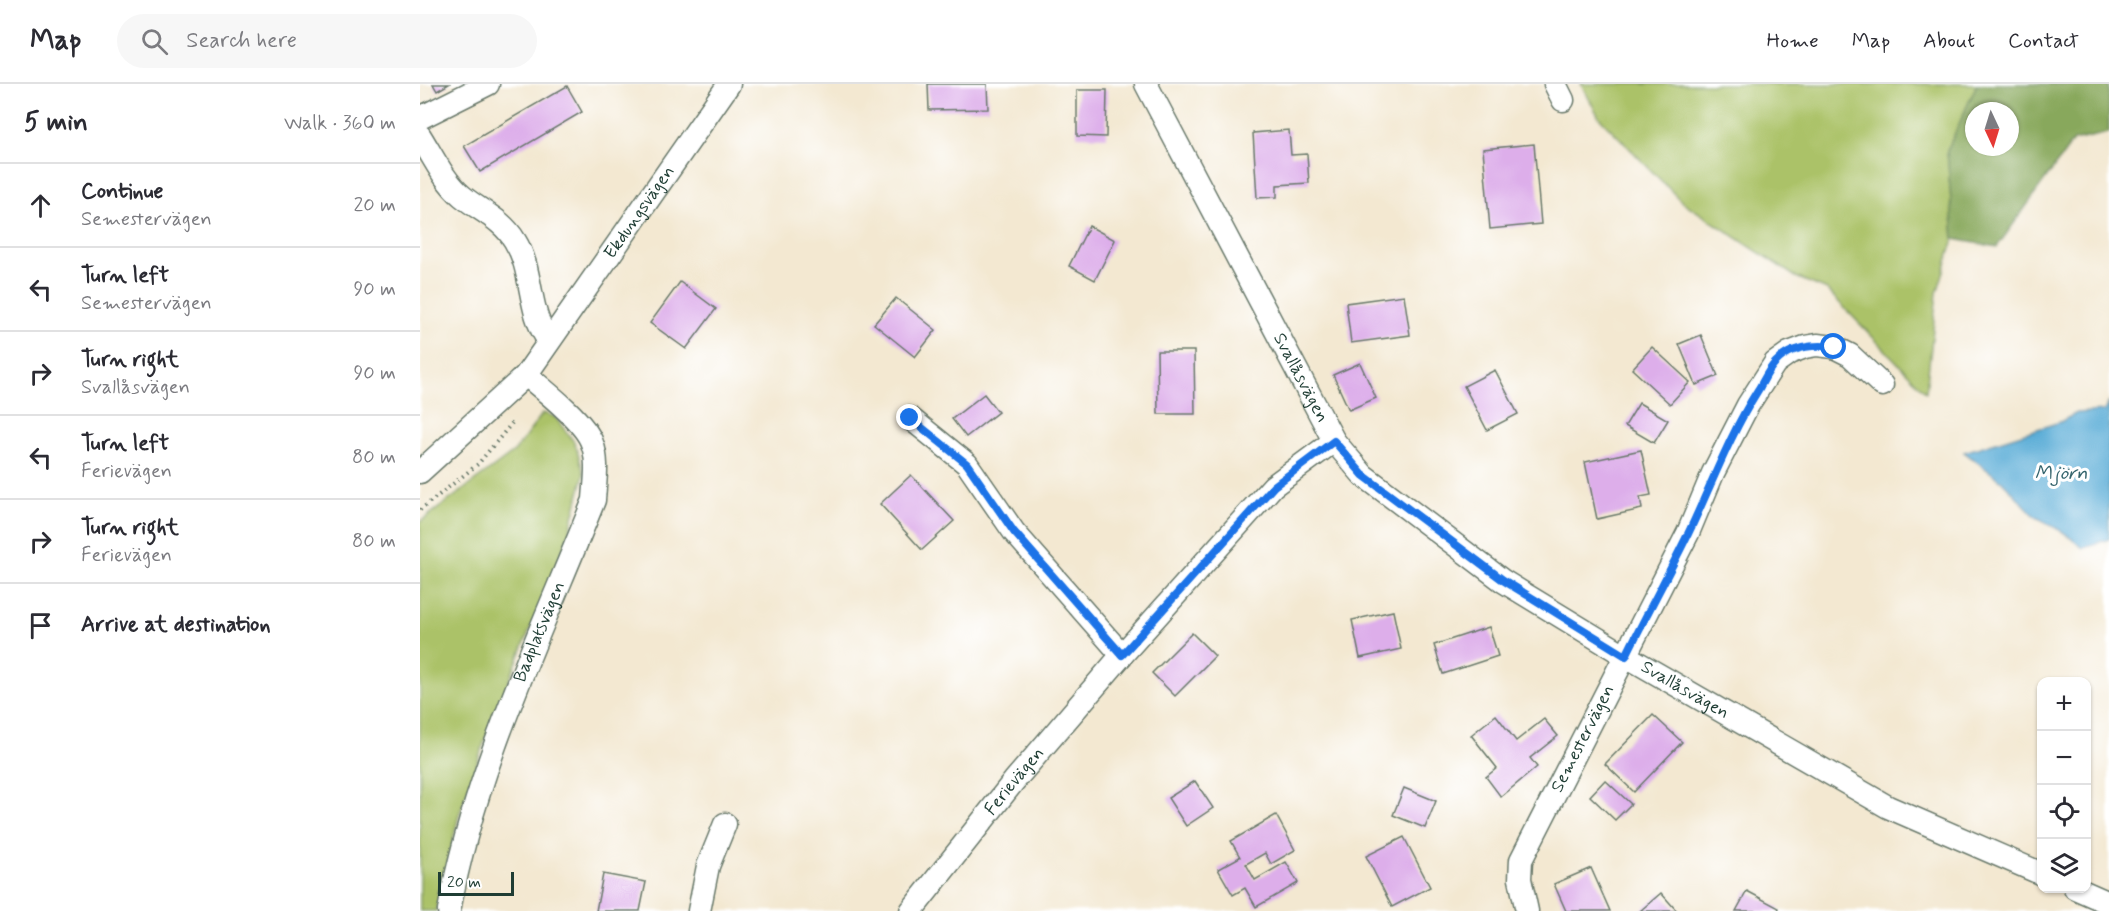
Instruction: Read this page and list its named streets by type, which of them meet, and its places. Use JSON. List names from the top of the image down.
{
  "streets": {
    "street": [
      "Ekdungsvägen",
      "Svallåsvägen",
      "Badplatsvägen",
      "Semestervägen",
      "Ferievägen"
    ]
  },
  "crossings": [
    ["Ekdungsvägen", "Badplatsvägen"],
    ["Svallåsvägen", "Semestervägen"],
    ["Svallåsvägen", "Ferievägen"]
  ],
  "water": ["Mjörn"],
  "scale_bar": "20 m",
  "north": "bottom",
  "page": {
    "header": "Map",
    "search": "Search here",
    "nav": [
      "Home",
      "Map",
      "About",
      "Contact"
    ],
    "heading": ["5 min", "Walk · 360 m"],
    "list": [
      ["Continue", "Semestervägen", "20 m"],
      ["Turn left", "Semestervägen", "90 m"],
      ["Turn right", "Svallåsvägen", "90 m"],
      ["Turn left", "Ferievägen", "80 m"],
      ["Turn right", "Ferievägen", "80 m"],
      "Arrive at destination"
    ],
    "map_buttons": ["+", "−"],
    "scale": "20 m"
  }
}
